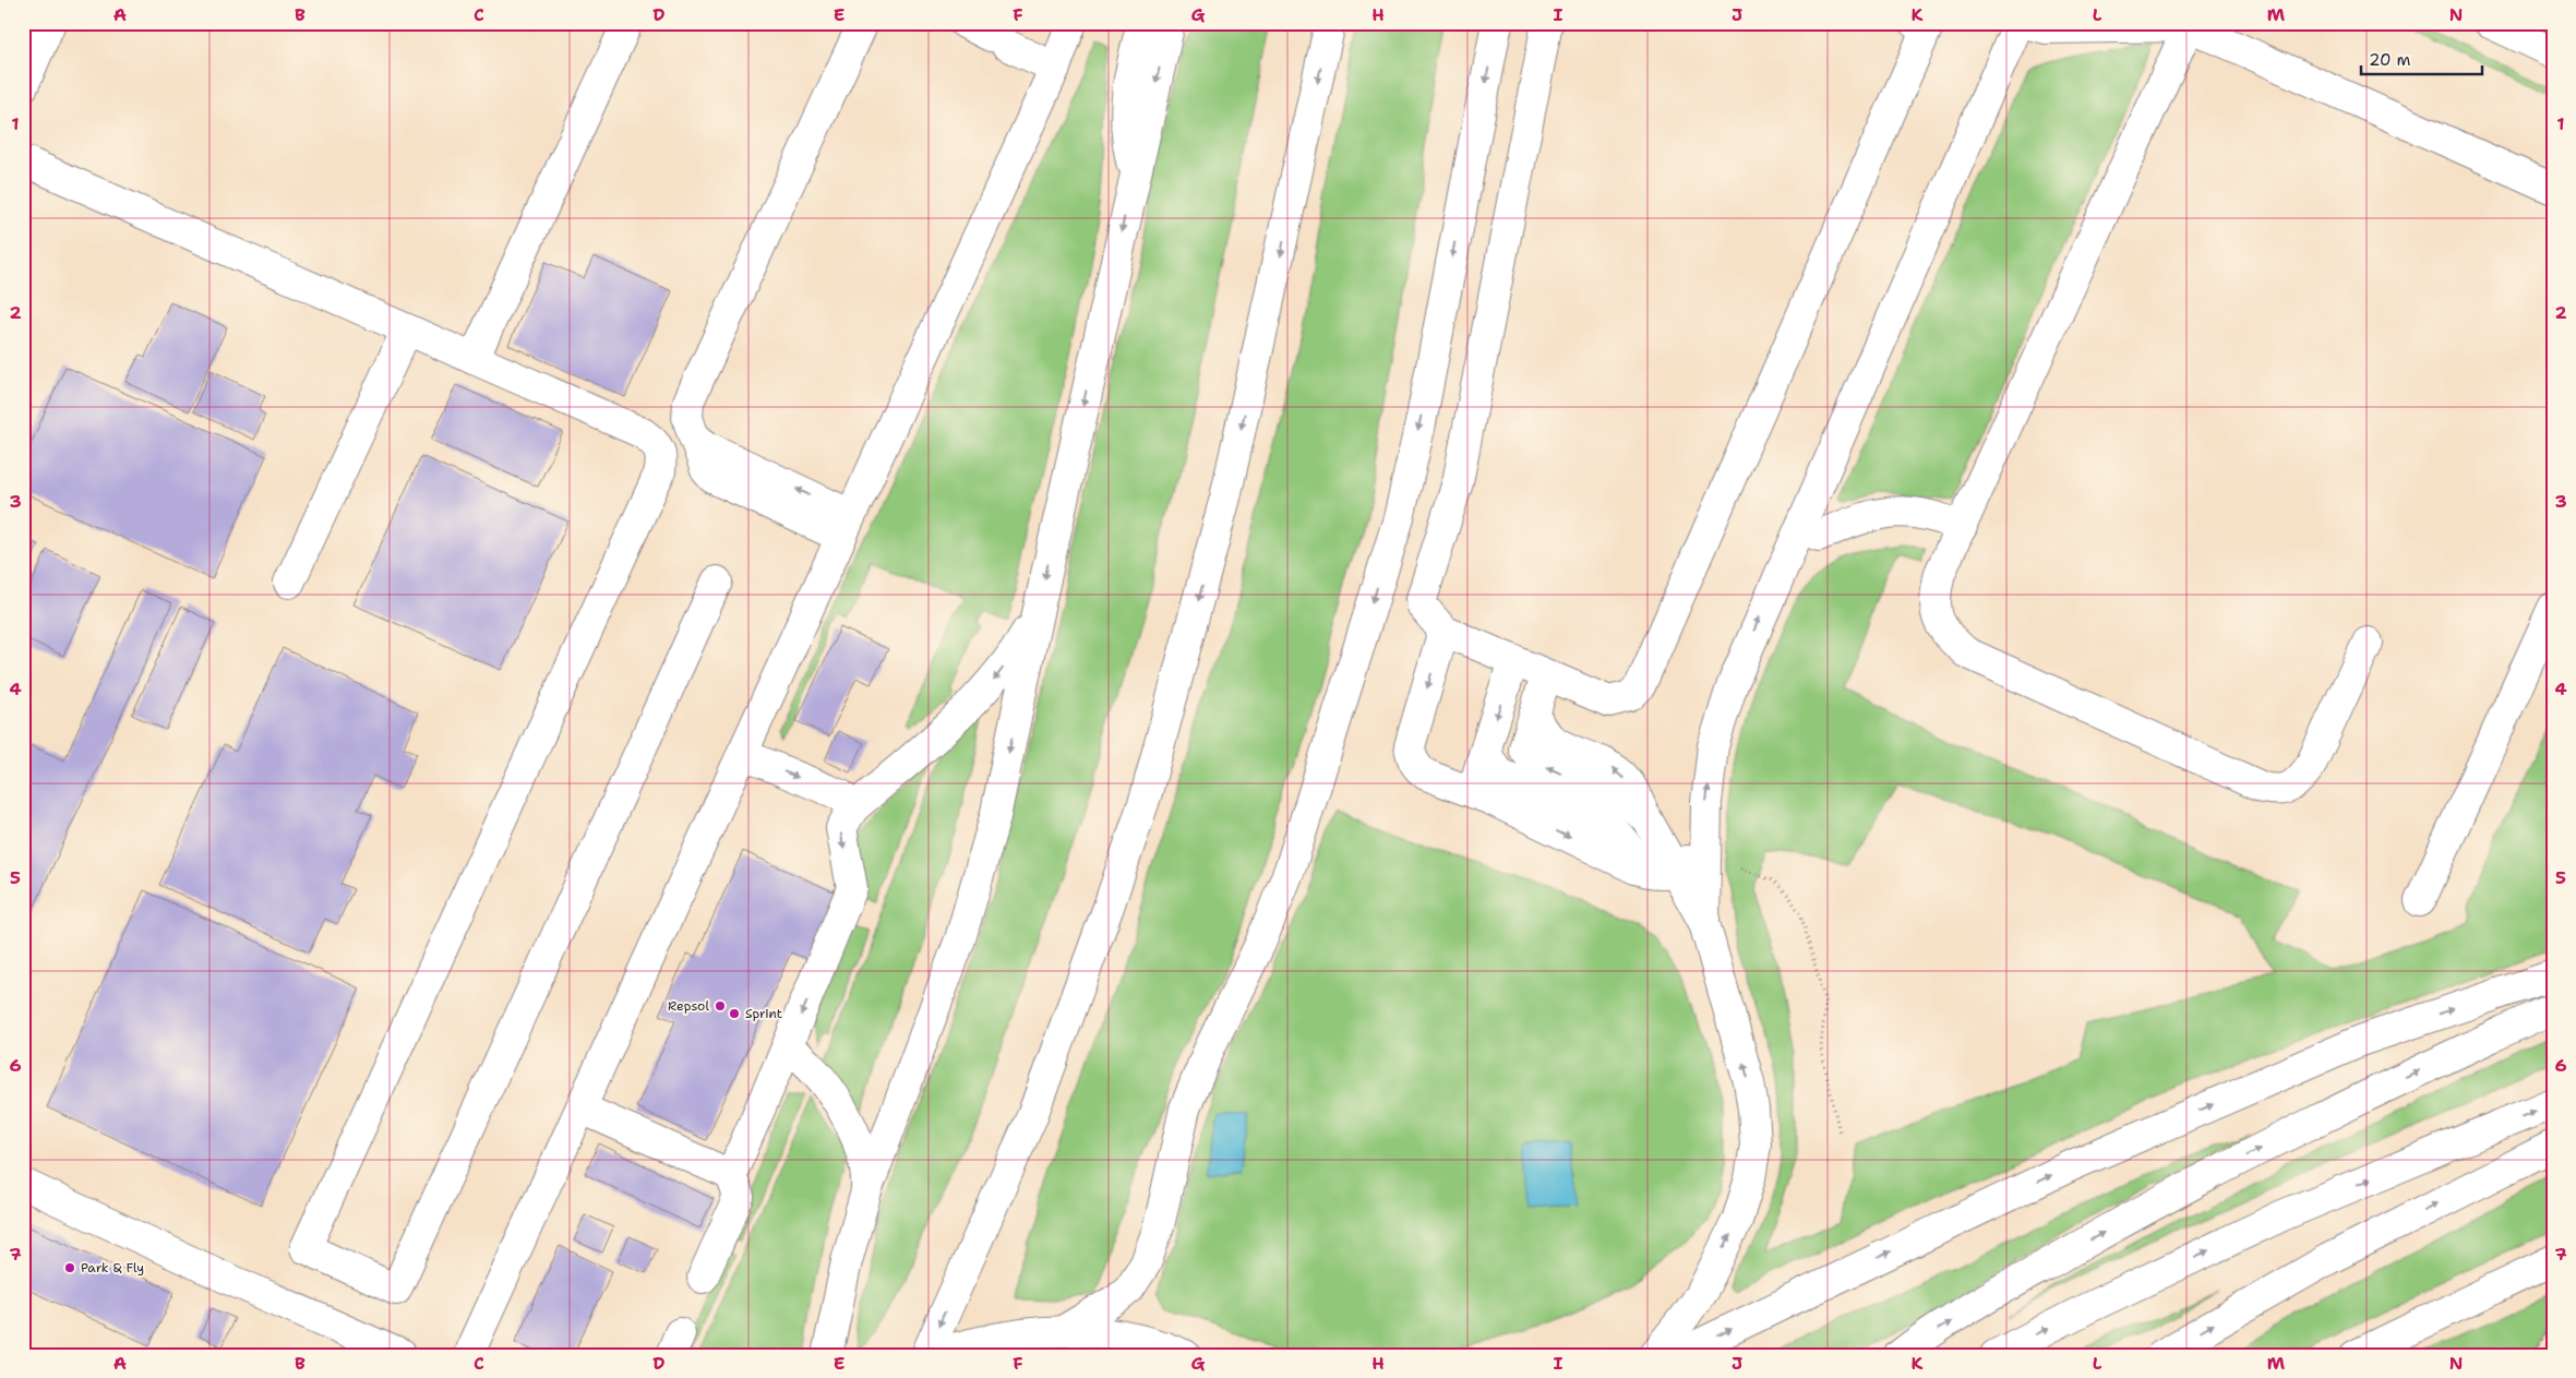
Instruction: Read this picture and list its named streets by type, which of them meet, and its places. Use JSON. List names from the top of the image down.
{
  "places": ["Repsol", "Sprint", "Park & Fly"],
  "scale_bar": "20 m",
  "grid": {
    "columns": [
      "A",
      "B",
      "C",
      "D",
      "E",
      "F",
      "G",
      "H",
      "I",
      "J",
      "K",
      "L",
      "M",
      "N"
    ],
    "rows": [
      "1",
      "2",
      "3",
      "4",
      "5",
      "6",
      "7"
    ]
  }
}
